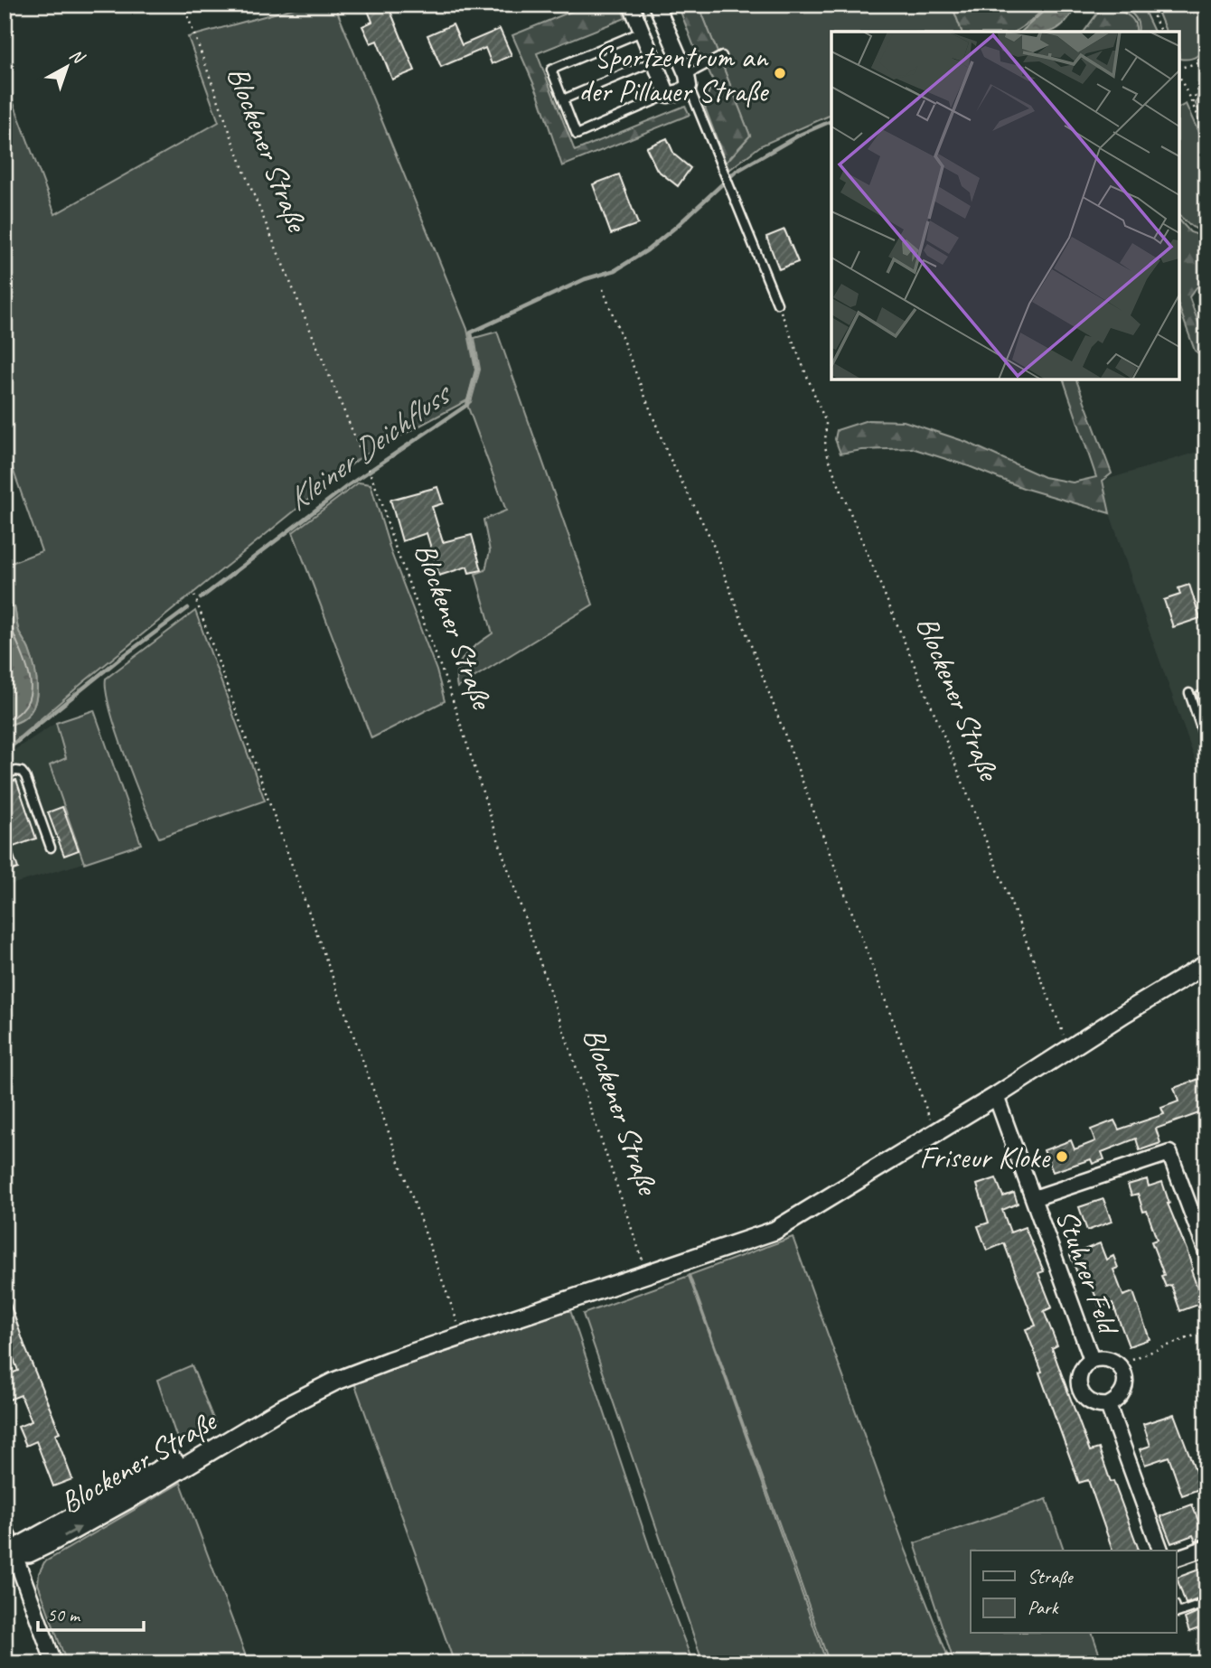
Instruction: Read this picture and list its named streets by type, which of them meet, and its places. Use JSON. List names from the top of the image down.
{
  "streets": {
    "street": ["Blockener Straße", "Stuhrer Feld"]
  },
  "crossings": [
    ["Blockener Straße", "Stuhrer Feld"]
  ],
  "water": ["Kleiner Deichfluss"],
  "places": ["Sportzentrum an der Pillauer Straße", "Friseur Kloke"],
  "legend": ["Straße", "Park"],
  "scale_bar": "50 m",
  "north": "top right"
}
